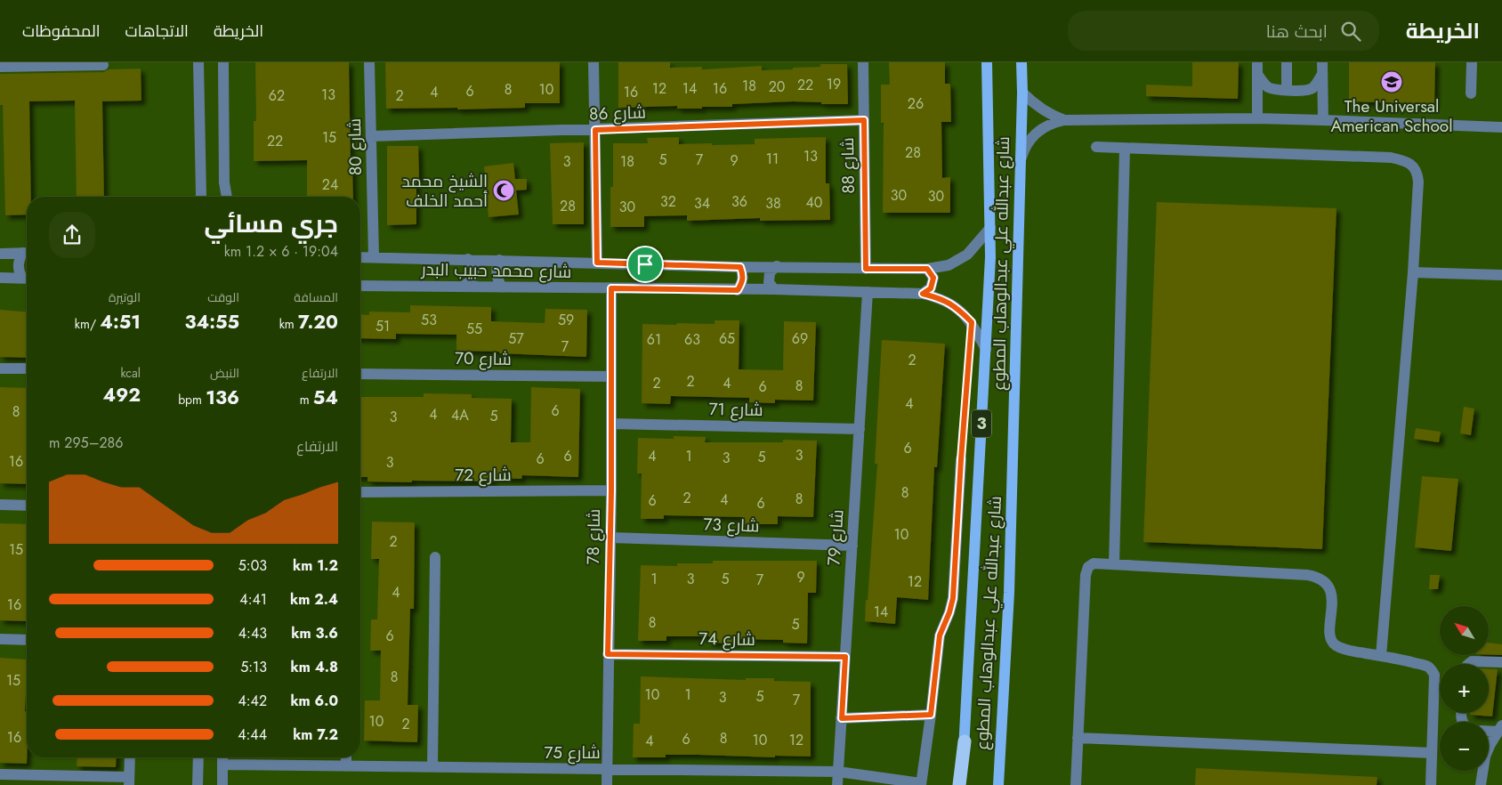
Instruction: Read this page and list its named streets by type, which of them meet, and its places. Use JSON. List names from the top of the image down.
{
  "streets": {
    "main road": ["شارع عبدالله علي عبدالوهاب المطوع", "3"],
    "street": [
      "شارع 86",
      "شارع 80",
      "شارع 88",
      "شارع محمد حبيب البدر",
      "شارع 70",
      "شارع 71",
      "شارع 72",
      "شارع 73",
      "شارع 78",
      "شارع 79",
      "شارع 74",
      "شارع 75"
    ]
  },
  "crossings": [
    ["شارع 86", "شارع 80"],
    ["شارع 86", "شارع 88"],
    ["شارع 80", "شارع محمد حبيب البدر"],
    ["شارع 88", "شارع محمد حبيب البدر"],
    ["شارع عبدالله علي عبدالوهاب المطوع", "شارع محمد حبيب البدر"],
    ["شارع محمد حبيب البدر", "شارع 78"],
    ["شارع محمد حبيب البدر", "شارع 79"],
    ["شارع 70", "شارع 78"],
    ["شارع 71", "شارع 78"],
    ["شارع 71", "شارع 79"],
    ["شارع 72", "شارع 78"],
    ["شارع 73", "شارع 78"],
    ["شارع 73", "شارع 79"],
    ["شارع 78", "شارع 74"],
    ["شارع 78", "شارع 75"],
    ["شارع 79", "شارع 74"],
    ["شارع 79", "شارع 75"]
  ],
  "places": {
    "school or university": ["The Universal American School"],
    "mosque": ["الشيخ محمد أحمد الخلف"]
  },
  "house_numbers": [
    "19",
    "22",
    "18",
    "20",
    "12",
    "14",
    "16",
    "8",
    "10",
    "6",
    "4",
    "16",
    "13",
    "62",
    "2",
    "26",
    "15",
    "22",
    "28",
    "13",
    "11",
    "5",
    "7",
    "9",
    "3",
    "18",
    "24",
    "30",
    "30",
    "32",
    "36",
    "40",
    "34",
    "38",
    "28",
    "30",
    "53",
    "59",
    "51",
    "55",
    "57",
    "65",
    "69",
    "61",
    "63",
    "7",
    "2",
    "2",
    "2",
    "4",
    "8",
    "6",
    "4",
    "6",
    "8",
    "4",
    "4A",
    "5",
    "3",
    "6",
    "3",
    "6",
    "4",
    "1",
    "5",
    "3",
    "6",
    "16",
    "3",
    "8",
    "2",
    "8",
    "4",
    "6",
    "6",
    "10",
    "2",
    "15",
    "9",
    "1",
    "3",
    "5",
    "7",
    "12",
    "4",
    "16",
    "14",
    "8",
    "5",
    "6",
    "8",
    "15",
    "10",
    "1",
    "5",
    "3",
    "7",
    "10",
    "2",
    "16",
    "8",
    "6",
    "10",
    "12",
    "4"
  ],
  "north": "top left",
  "page": {
    "header": "الخريطة",
    "search": "ابحث هنا",
    "nav": ["الخريطة", "الاتجاهات", "المحفوظات"],
    "heading": ["جري مسائي", "19:04 · 6 × 1.2 km"],
    "stats": [
      ["المسافة", "7.20 km"],
      ["الوقت", "34:55"],
      ["الوتيرة", "4:51 /km"],
      ["الارتفاع", "54 m"],
      ["النبض", "136 bpm"],
      ["kcal", "492"]
    ],
    "chart": ["الارتفاع", "286–295 m"],
    "list": [
      {
        "name": "1.2 km",
        "note": "5:03"
      },
      {
        "name": "2.4 km",
        "note": "4:41"
      },
      {
        "name": "3.6 km",
        "note": "4:43"
      },
      {
        "name": "4.8 km",
        "note": "5:13"
      },
      {
        "name": "6.0 km",
        "note": "4:42"
      },
      {
        "name": "7.2 km",
        "note": "4:44"
      }
    ],
    "map_buttons": ["+", "−"]
  }
}
